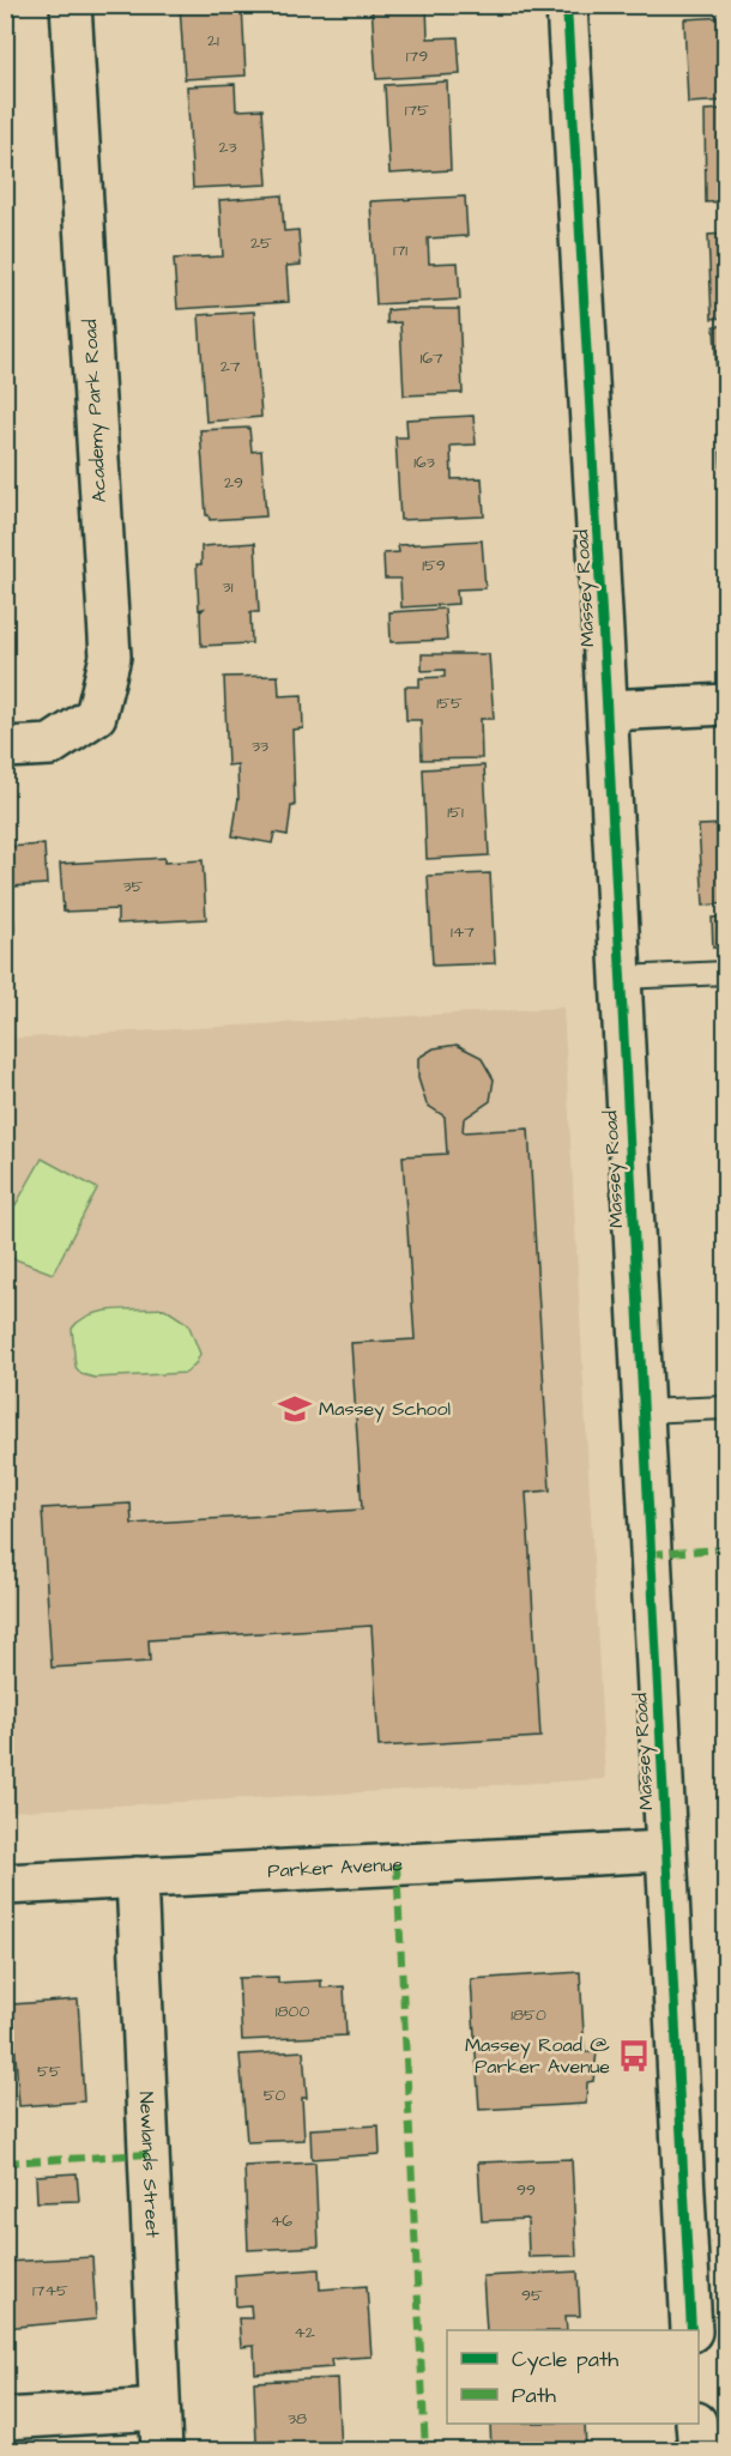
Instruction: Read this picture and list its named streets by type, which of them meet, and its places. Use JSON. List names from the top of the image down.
{
  "streets": {
    "street": [
      "Academy Park Road",
      "Massey Road",
      "Parker Avenue",
      "Newlands Street"
    ]
  },
  "crossings": [
    ["Massey Road", "Parker Avenue"],
    ["Parker Avenue", "Newlands Street"]
  ],
  "places": {
    "school or university": ["Massey School"],
    "bus stop": ["Massey Road @ Parker Avenue"]
  },
  "house_numbers": [
    "21",
    "179",
    "175",
    "23",
    "25",
    "171",
    "167",
    "27",
    "163",
    "29",
    "159",
    "31",
    "155",
    "33",
    "151",
    "35",
    "147",
    "1800",
    "1850",
    "55",
    "50",
    "99",
    "46",
    "1745",
    "95",
    "42",
    "38"
  ],
  "legend": ["Cycle path", "Path"]
}
